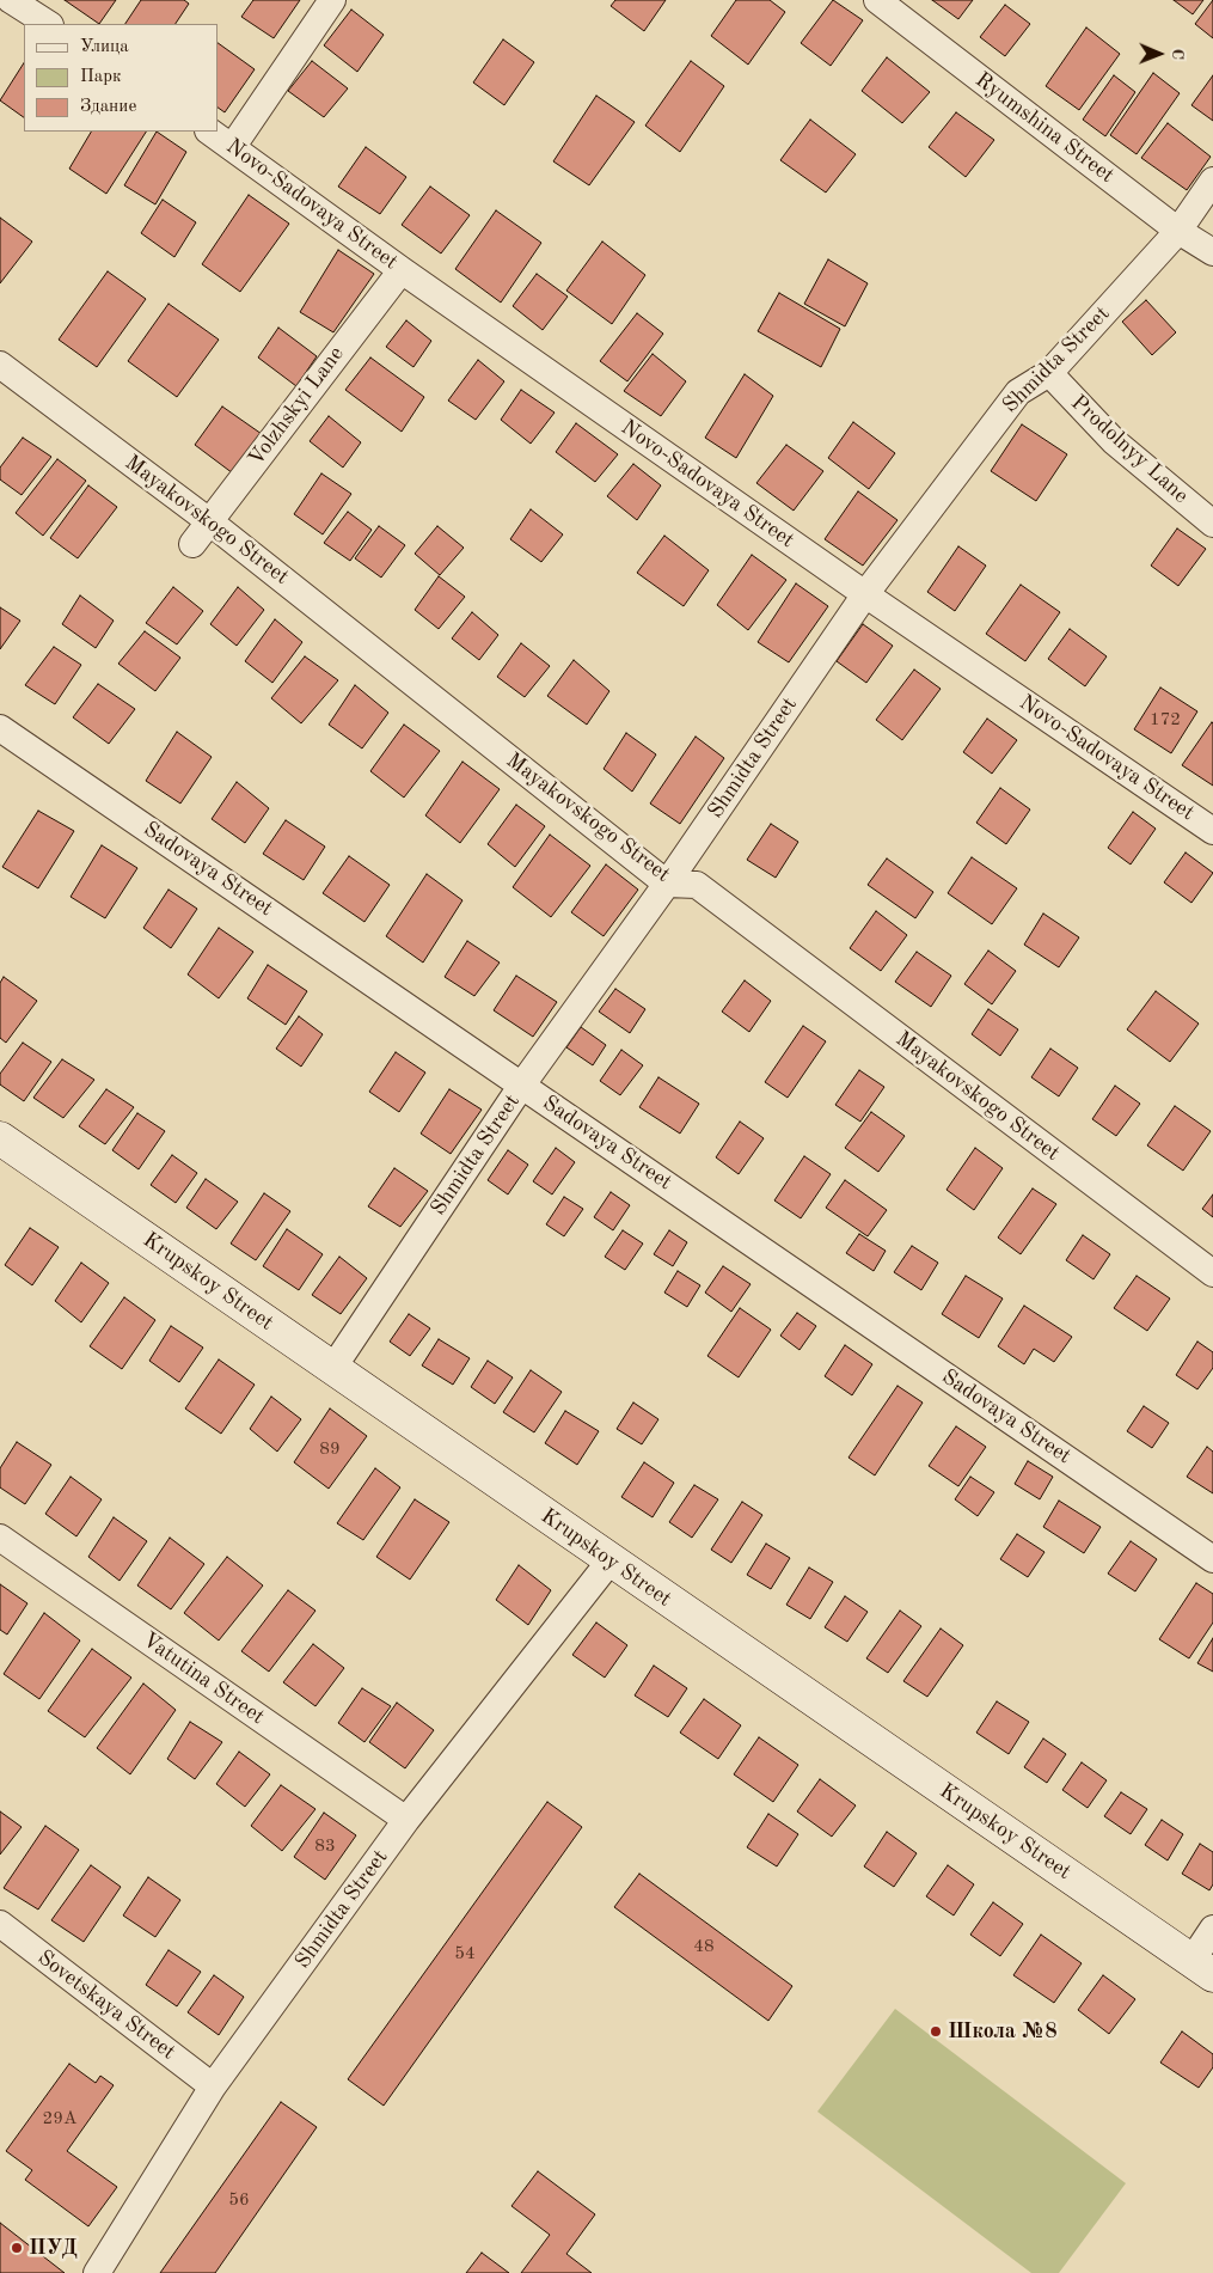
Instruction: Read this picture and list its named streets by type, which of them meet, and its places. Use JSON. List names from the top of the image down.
{
  "streets": {
    "main road": ["Krupskoy Street"],
    "street": [
      "Ryumshina Street",
      "Novo-Sadovaya Street",
      "Shmidta Street",
      "Volzhskyi Lane",
      "Prodolnyy Lane",
      "Mayakovskogo Street",
      "Sadovaya Street",
      "Vatutina Street",
      "Sovetskaya Street"
    ]
  },
  "crossings": [
    ["Ryumshina Street", "Shmidta Street"],
    ["Novo-Sadovaya Street", "Shmidta Street"],
    ["Novo-Sadovaya Street", "Volzhskyi Lane"],
    ["Shmidta Street", "Prodolnyy Lane"],
    ["Shmidta Street", "Mayakovskogo Street"],
    ["Shmidta Street", "Sadovaya Street"],
    ["Shmidta Street", "Krupskoy Street"],
    ["Shmidta Street", "Vatutina Street"],
    ["Shmidta Street", "Sovetskaya Street"],
    ["Volzhskyi Lane", "Mayakovskogo Street"]
  ],
  "places": ["Школа №8", "ПУД"],
  "house_numbers": [
    "172",
    "89",
    "83",
    "48",
    "54",
    "29А",
    "56"
  ],
  "legend": ["Улица", "Парк", "Здание"],
  "north": "right"
}
